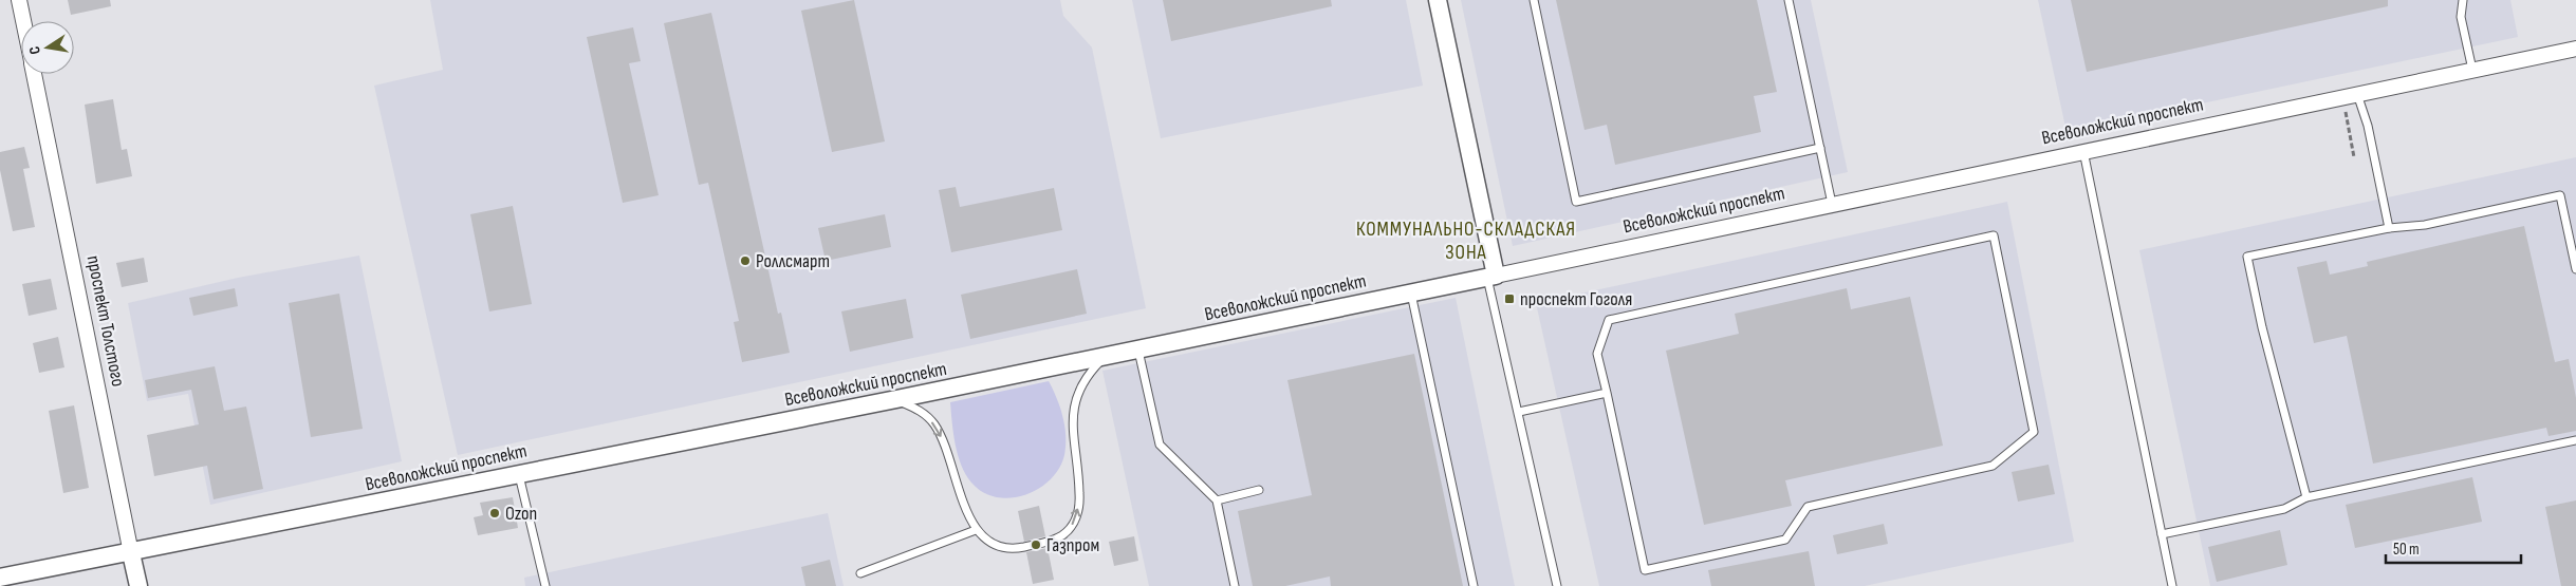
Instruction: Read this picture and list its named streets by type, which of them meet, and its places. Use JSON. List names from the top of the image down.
{
  "streets": {
    "street": ["Всеволожский проспект", "проспект Толстого"]
  },
  "crossings": [
    ["Всеволожский проспект", "проспект Толстого"]
  ],
  "districts": ["КОММУНАЛЬНО-СКЛАДСКАЯ ЗОНА"],
  "places": {
    "other": ["Роллсмарт", "Ozon", "Газпром"],
    "transit": ["проспект Гоголя"]
  },
  "scale_bar": "50 m",
  "north": "left"
}
